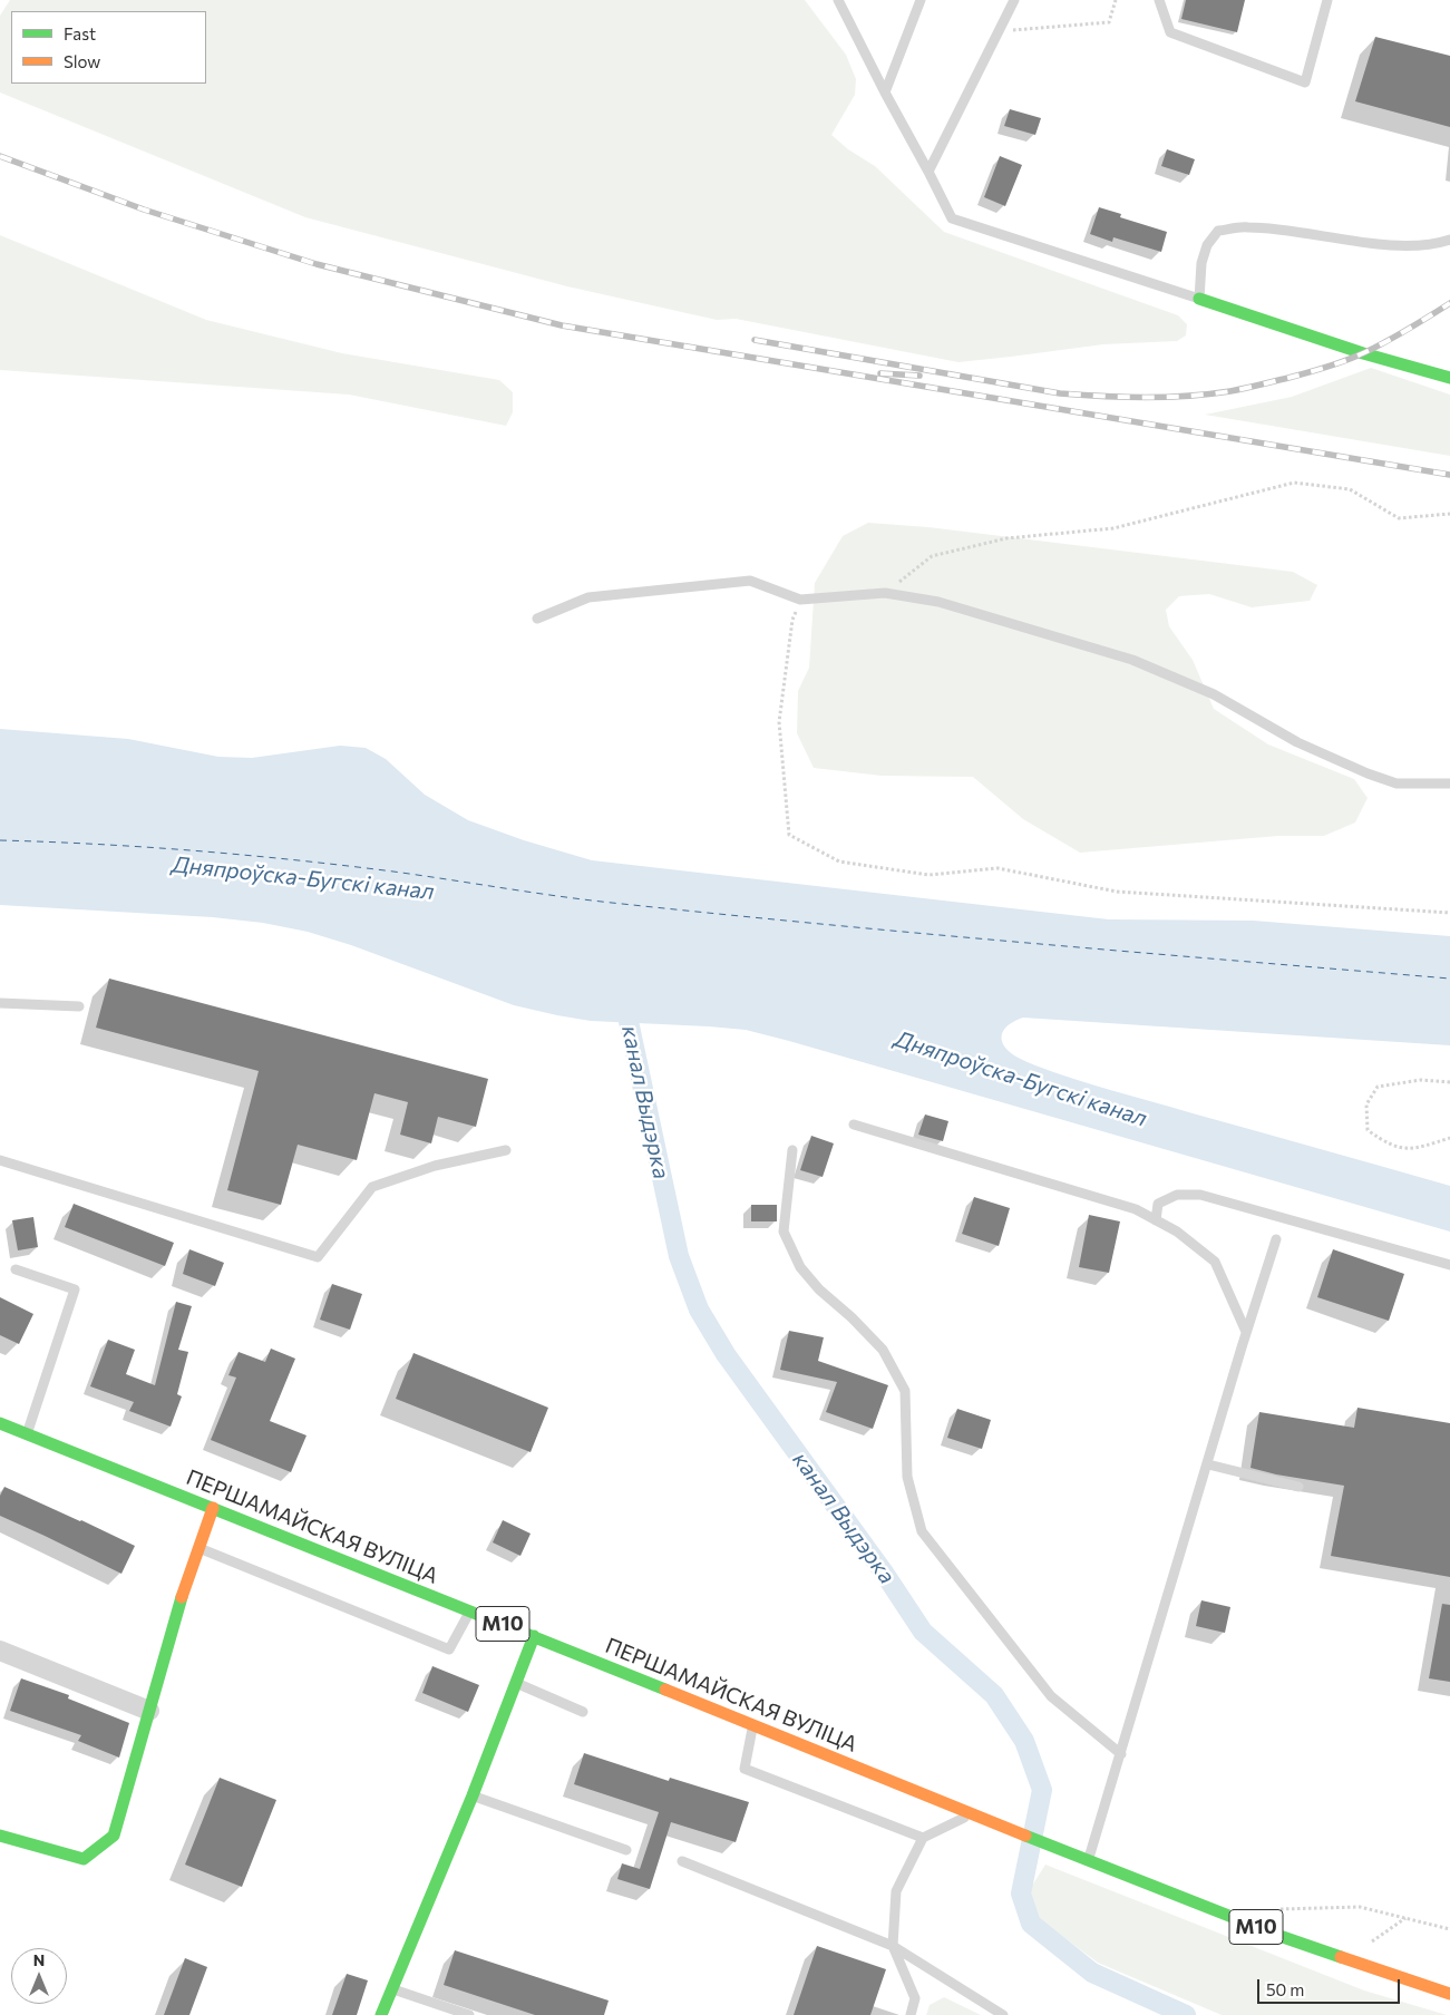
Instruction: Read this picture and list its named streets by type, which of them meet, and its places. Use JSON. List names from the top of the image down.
{
  "streets": {
    "main road": ["ПЕРШАМАЙСКАЯ ВУЛІЦА", "М10"]
  },
  "water": ["Дняпроўска-Бугскі канал", "канал Выдэрка"],
  "legend": ["Fast", "Slow"],
  "scale_bar": "50 m",
  "north": "top"
}
